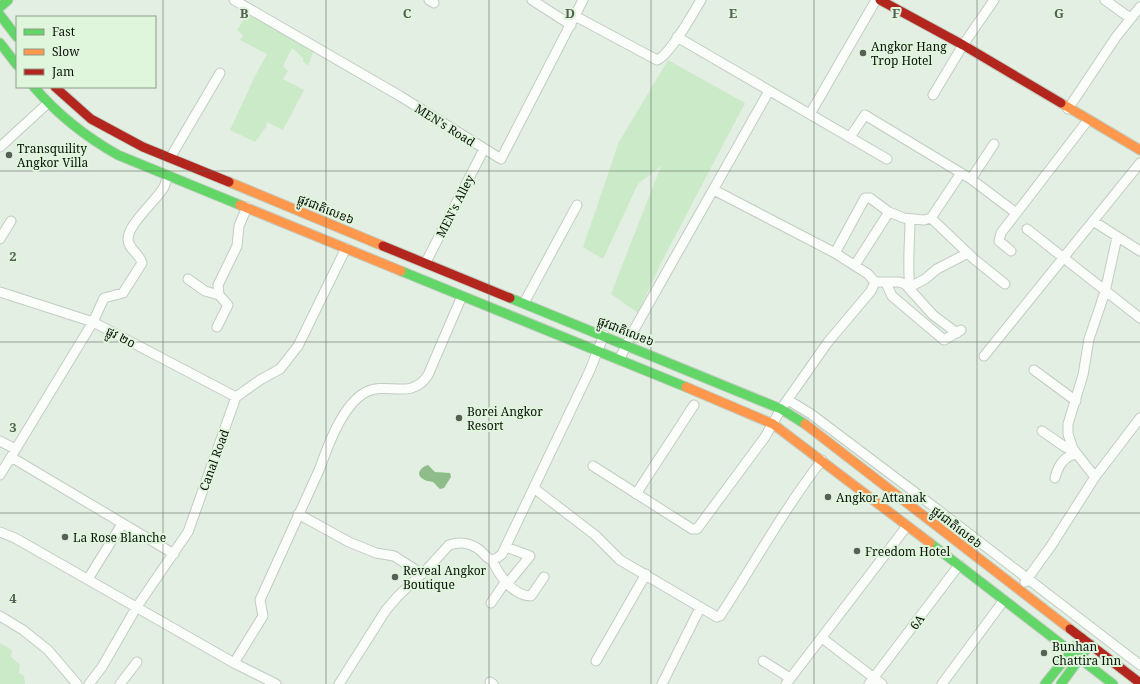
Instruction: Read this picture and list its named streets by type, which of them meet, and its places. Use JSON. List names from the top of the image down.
{
  "streets": {
    "main road": ["ផ្លូវជាតិលេខ៦"],
    "street": [
      "MEN's Road",
      "MEN's Alley",
      "ផ្លូវ ២០",
      "Canal Road",
      "6A"
    ]
  },
  "crossings": [
    ["MEN's Road", "MEN's Alley"],
    ["MEN's Alley", "ផ្លូវជាតិលេខ៦"],
    ["ផ្លូវ ២០", "Canal Road"]
  ],
  "places": [
    "Angkor Hang Trop Hotel",
    "Transquility Angkor Villa",
    "Borei Angkor Resort",
    "Angkor Attanak",
    "La Rose Blanche",
    "Freedom Hotel",
    "Reveal Angkor Boutique",
    "Bunhan Chattira Inn"
  ],
  "legend": ["Fast", "Slow", "Jam"],
  "grid": {
    "columns": [
      "B",
      "C",
      "D",
      "E",
      "F",
      "G"
    ],
    "rows": ["2", "3", "4"]
  }
}
